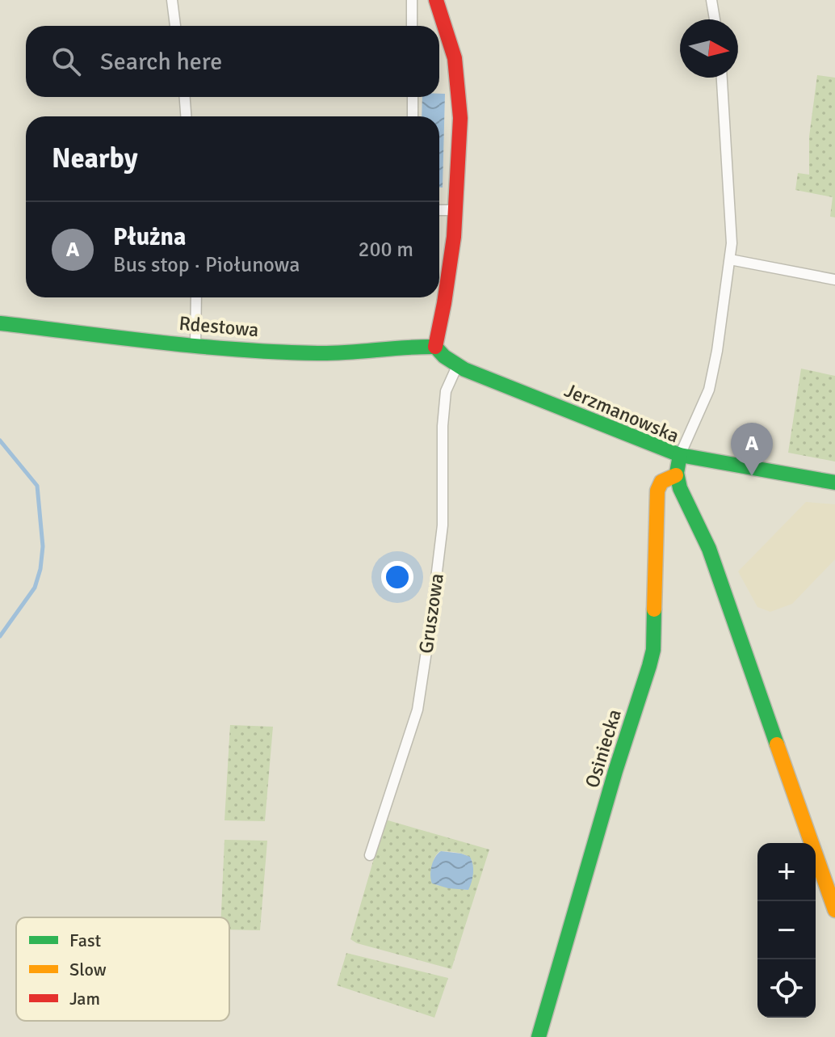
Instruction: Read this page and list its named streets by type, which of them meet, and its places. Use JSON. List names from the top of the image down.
{
  "streets": {
    "street": [
      "Rdestowa",
      "Jerzmanowska",
      "Gruszowa",
      "Osiniecka"
    ]
  },
  "crossings": [
    ["Rdestowa", "Jerzmanowska"],
    ["Jerzmanowska", "Gruszowa"],
    ["Jerzmanowska", "Osiniecka"]
  ],
  "legend": ["Fast", "Slow", "Jam"],
  "north": "right",
  "page": {
    "search": "Search here",
    "heading": "Nearby",
    "list": [
      {
        "mark": "A",
        "name": "Płużna",
        "note": "Bus stop · Piołunowa",
        "value": "200 m"
      }
    ],
    "pins": "A",
    "map_buttons": ["+", "−"]
  }
}
